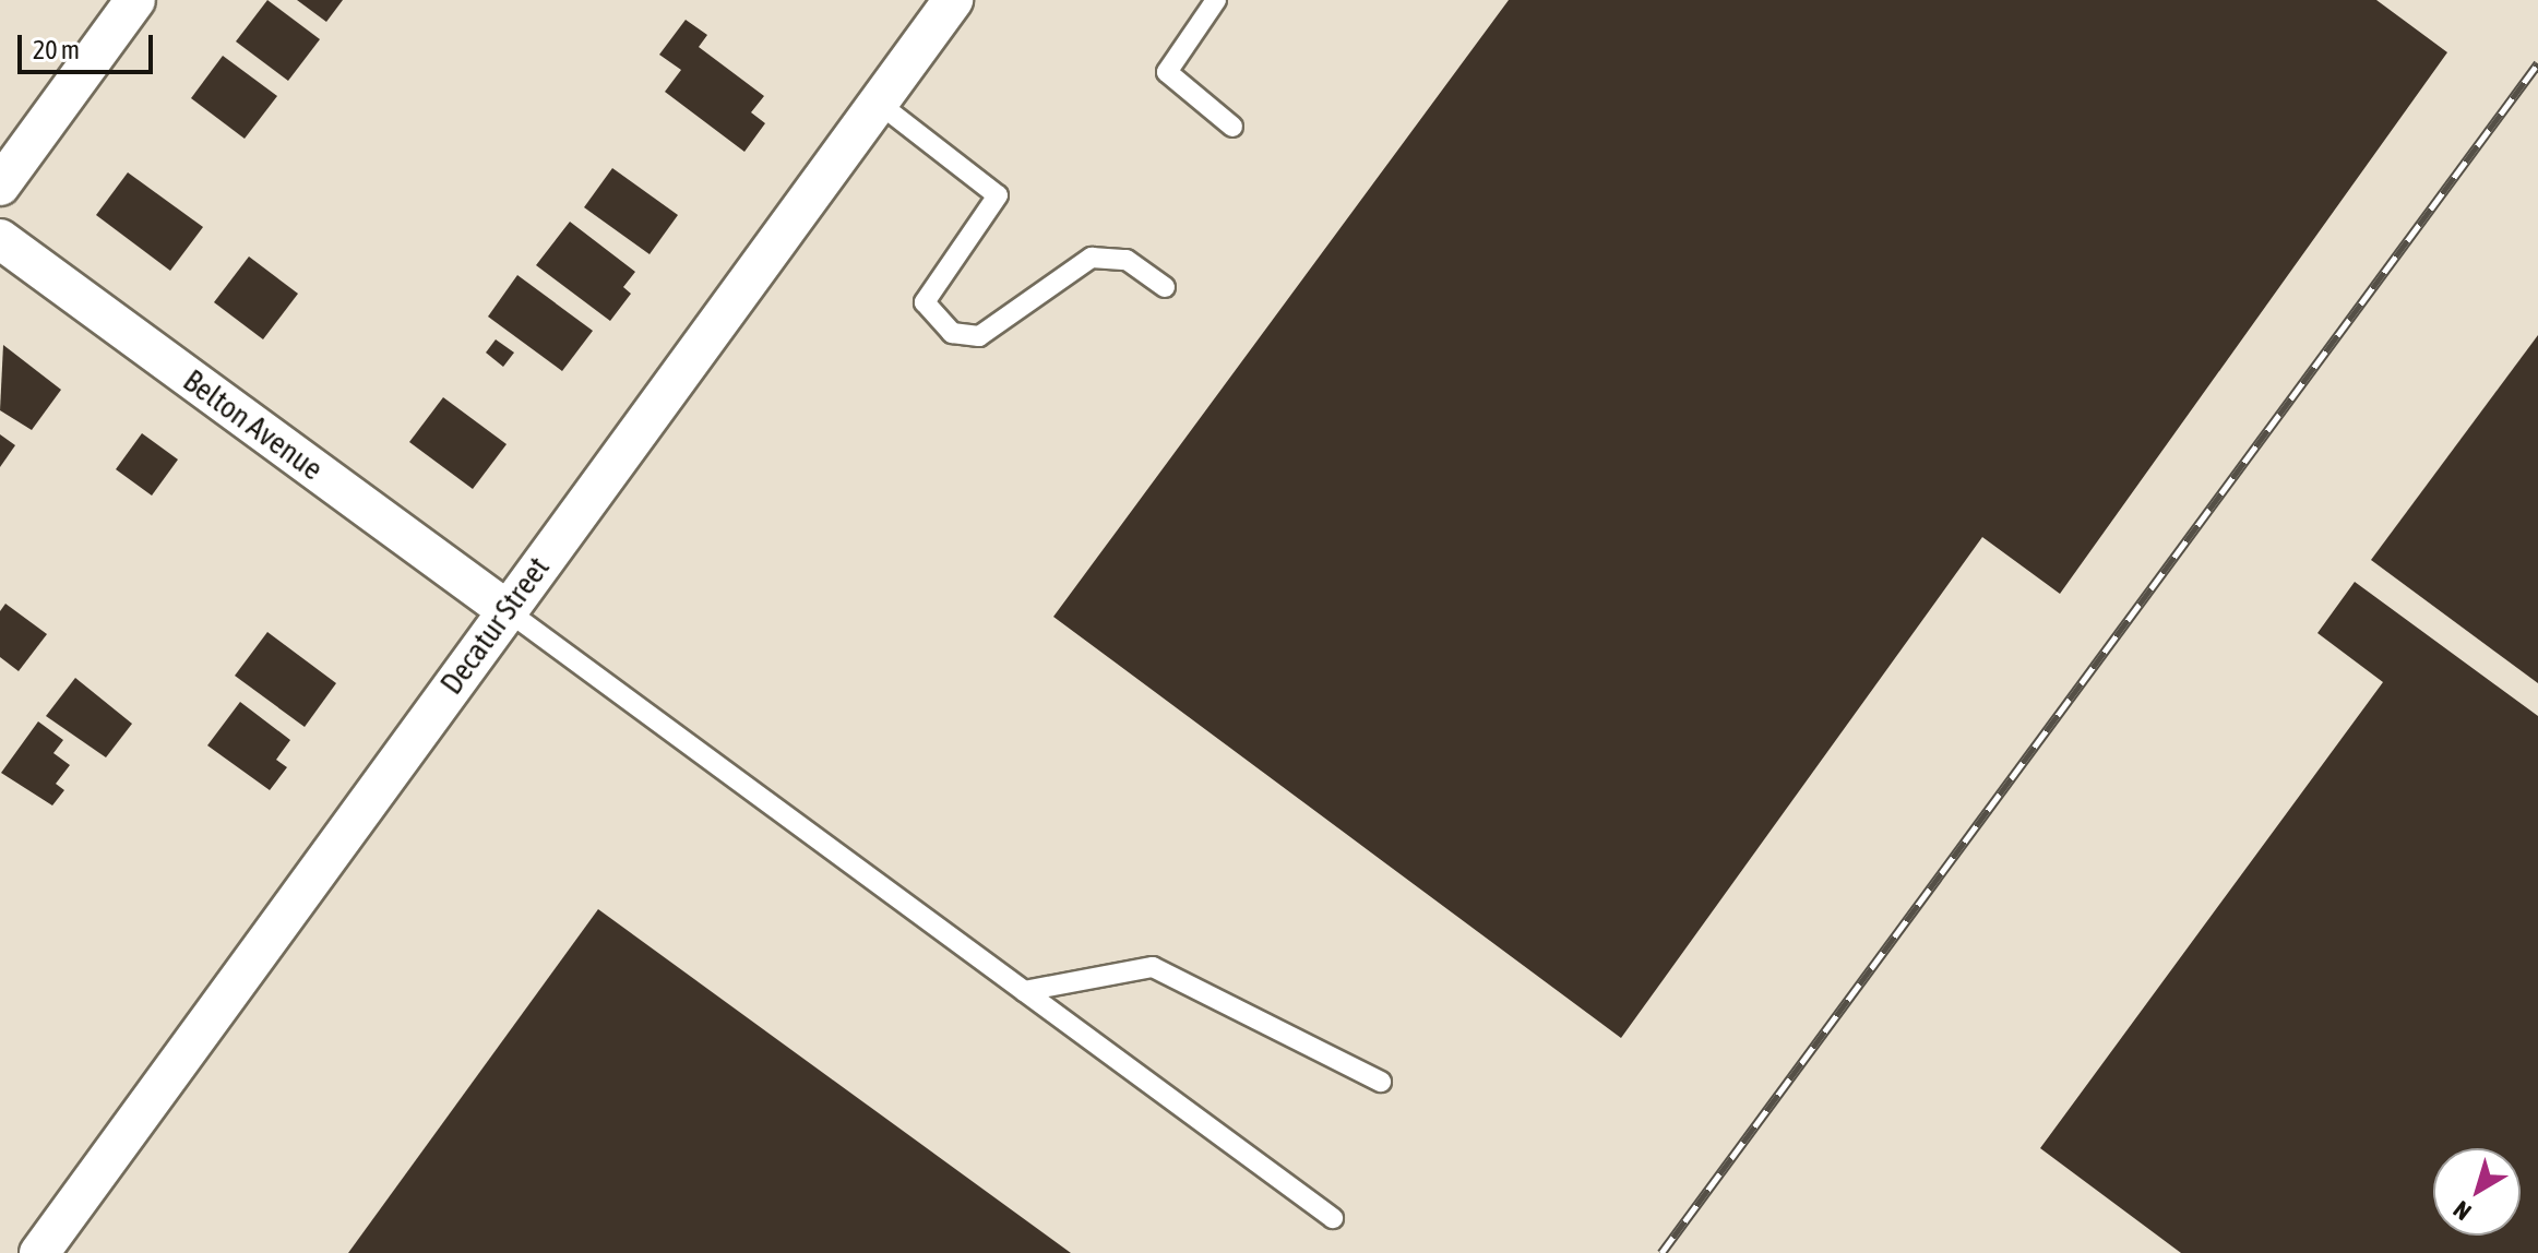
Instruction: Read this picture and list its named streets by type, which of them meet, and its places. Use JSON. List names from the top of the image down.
{
  "streets": {
    "street": ["Belton Avenue", "Decatur Street"]
  },
  "crossings": [
    ["Belton Avenue", "Decatur Street"]
  ],
  "scale_bar": "20 m",
  "north": "bottom left"
}
